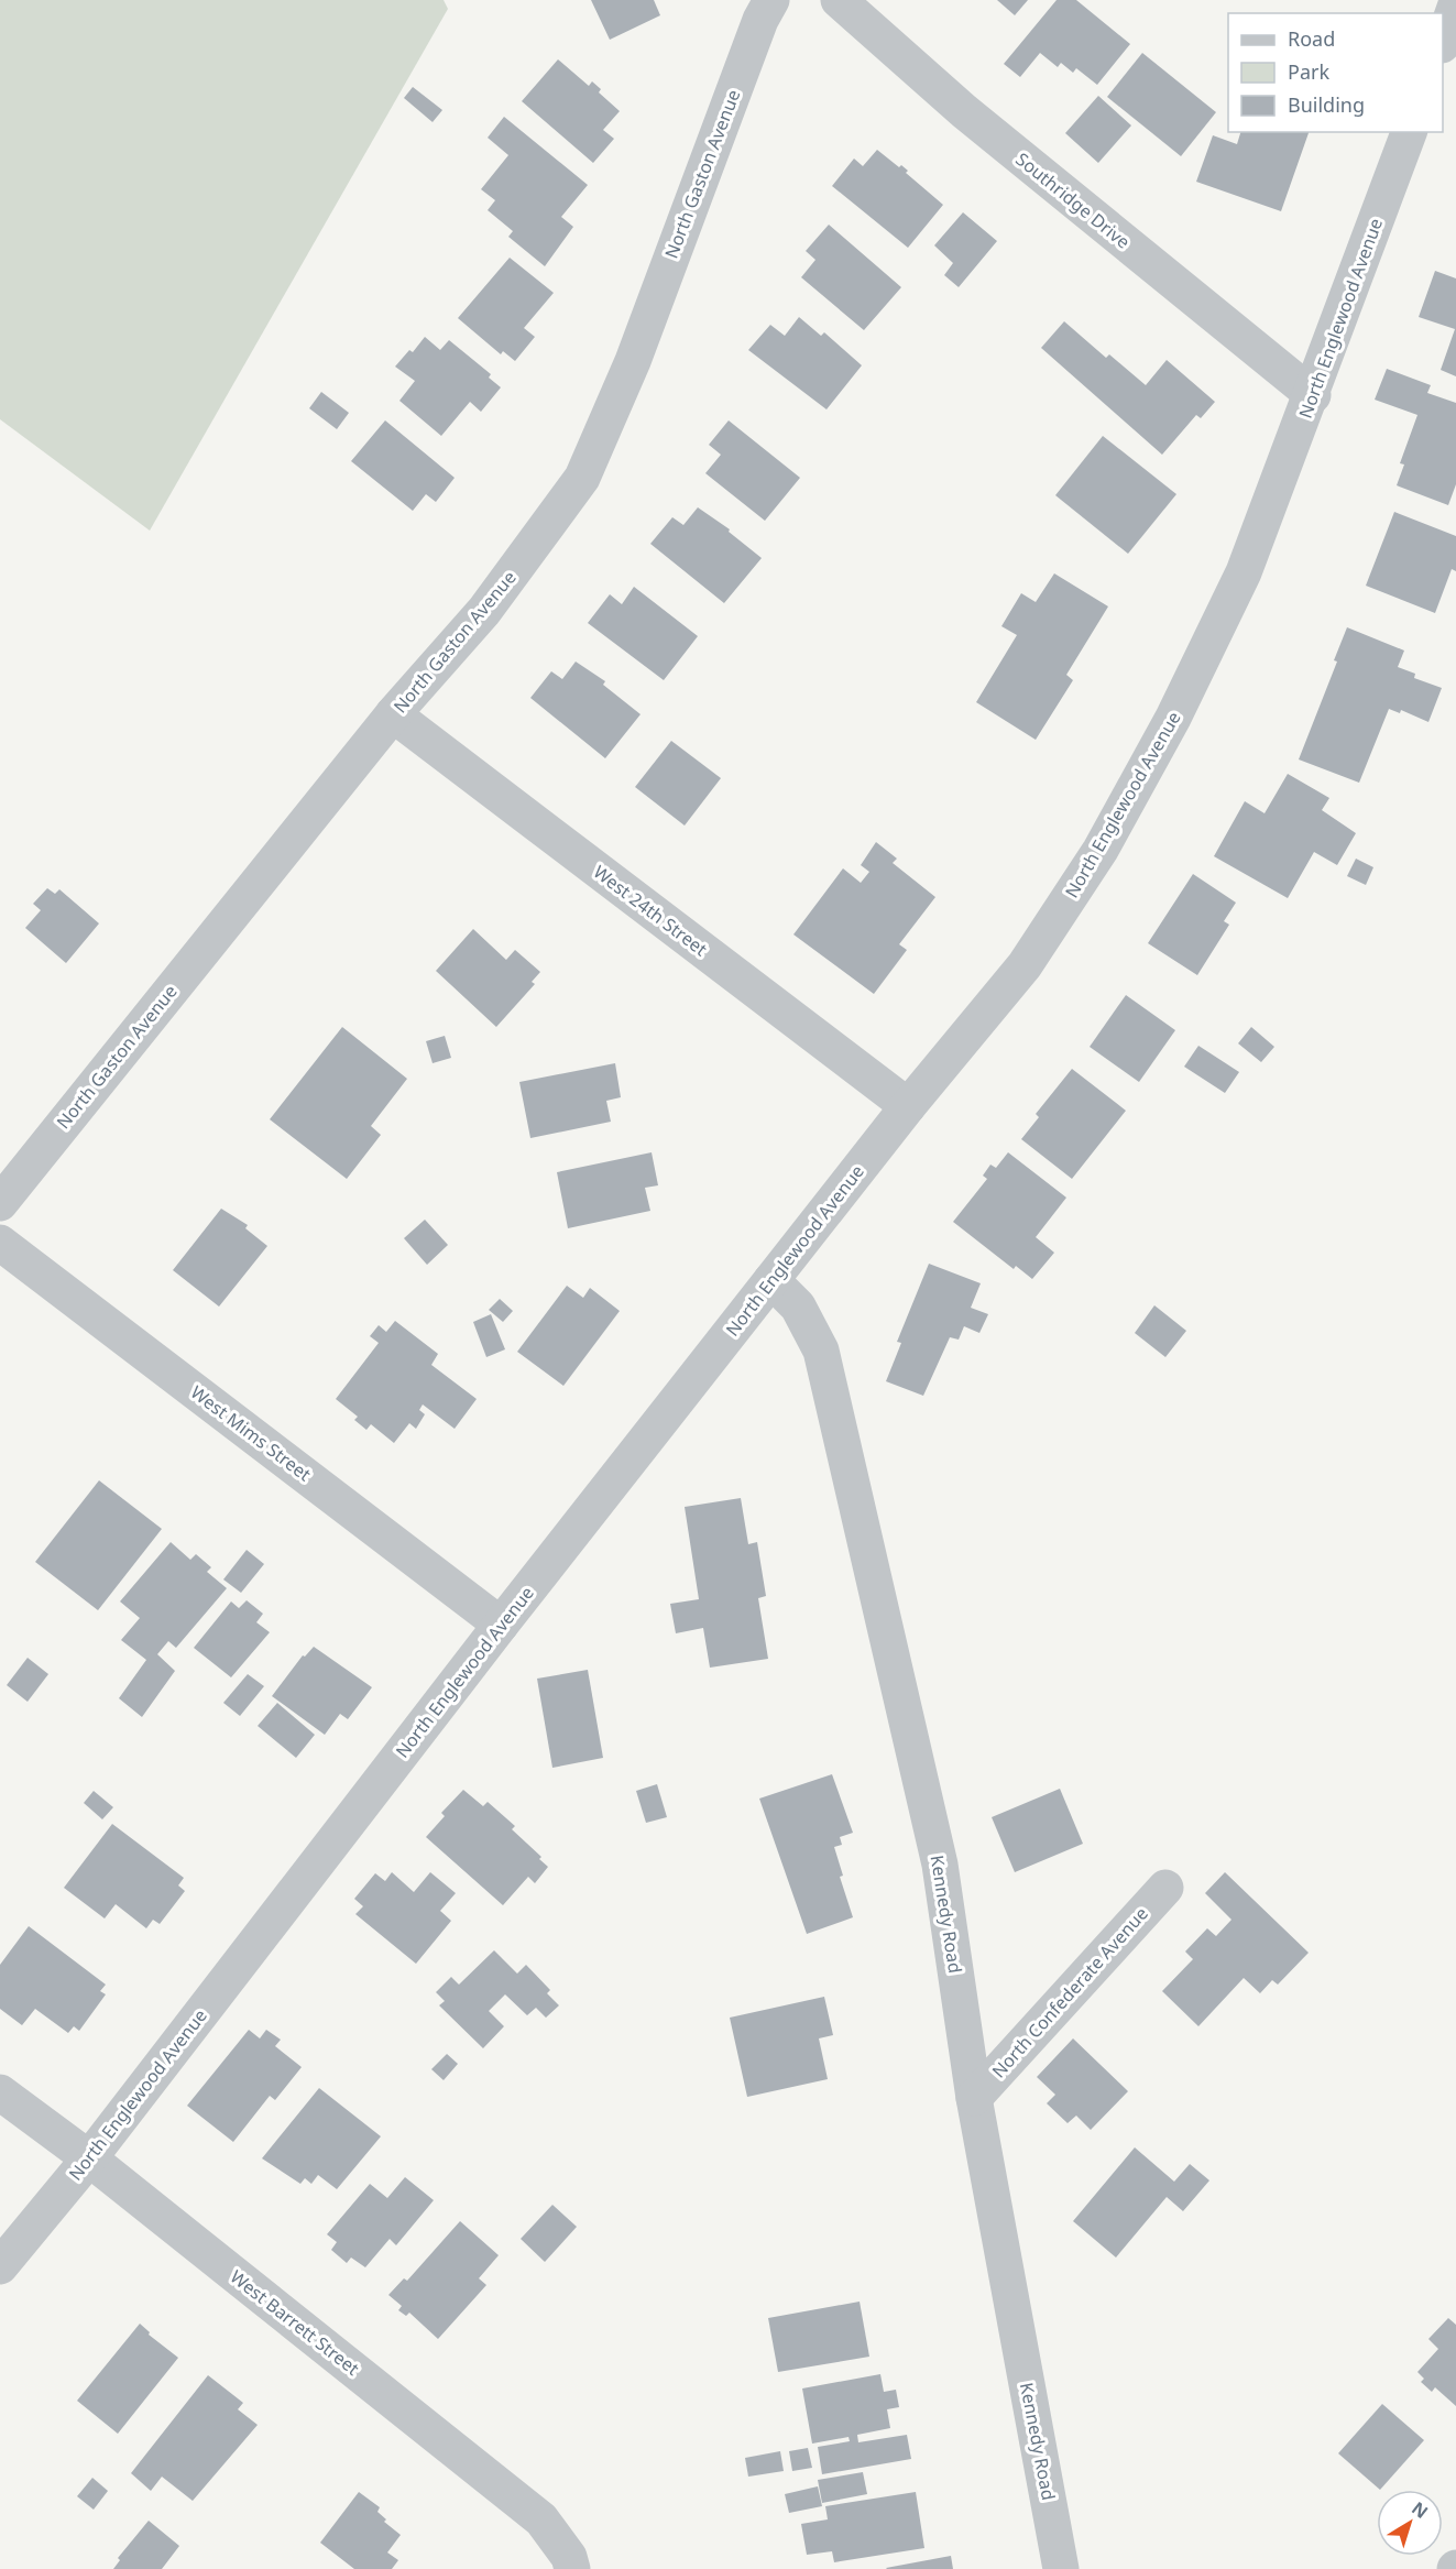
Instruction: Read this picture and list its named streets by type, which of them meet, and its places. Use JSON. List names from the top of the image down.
{
  "streets": {
    "street": [
      "North Gaston Avenue",
      "Southridge Drive",
      "North Englewood Avenue",
      "West 24th Street",
      "West Mims Street",
      "Kennedy Road",
      "North Confederate Avenue",
      "West Barrett Street"
    ]
  },
  "crossings": [
    ["North Gaston Avenue", "West 24th Street"],
    ["Southridge Drive", "North Englewood Avenue"],
    ["North Englewood Avenue", "West 24th Street"],
    ["North Englewood Avenue", "West Mims Street"],
    ["North Englewood Avenue", "Kennedy Road"],
    ["North Englewood Avenue", "West Barrett Street"],
    ["Kennedy Road", "North Confederate Avenue"]
  ],
  "legend": ["Road", "Park", "Building"],
  "north": "top right"
}
